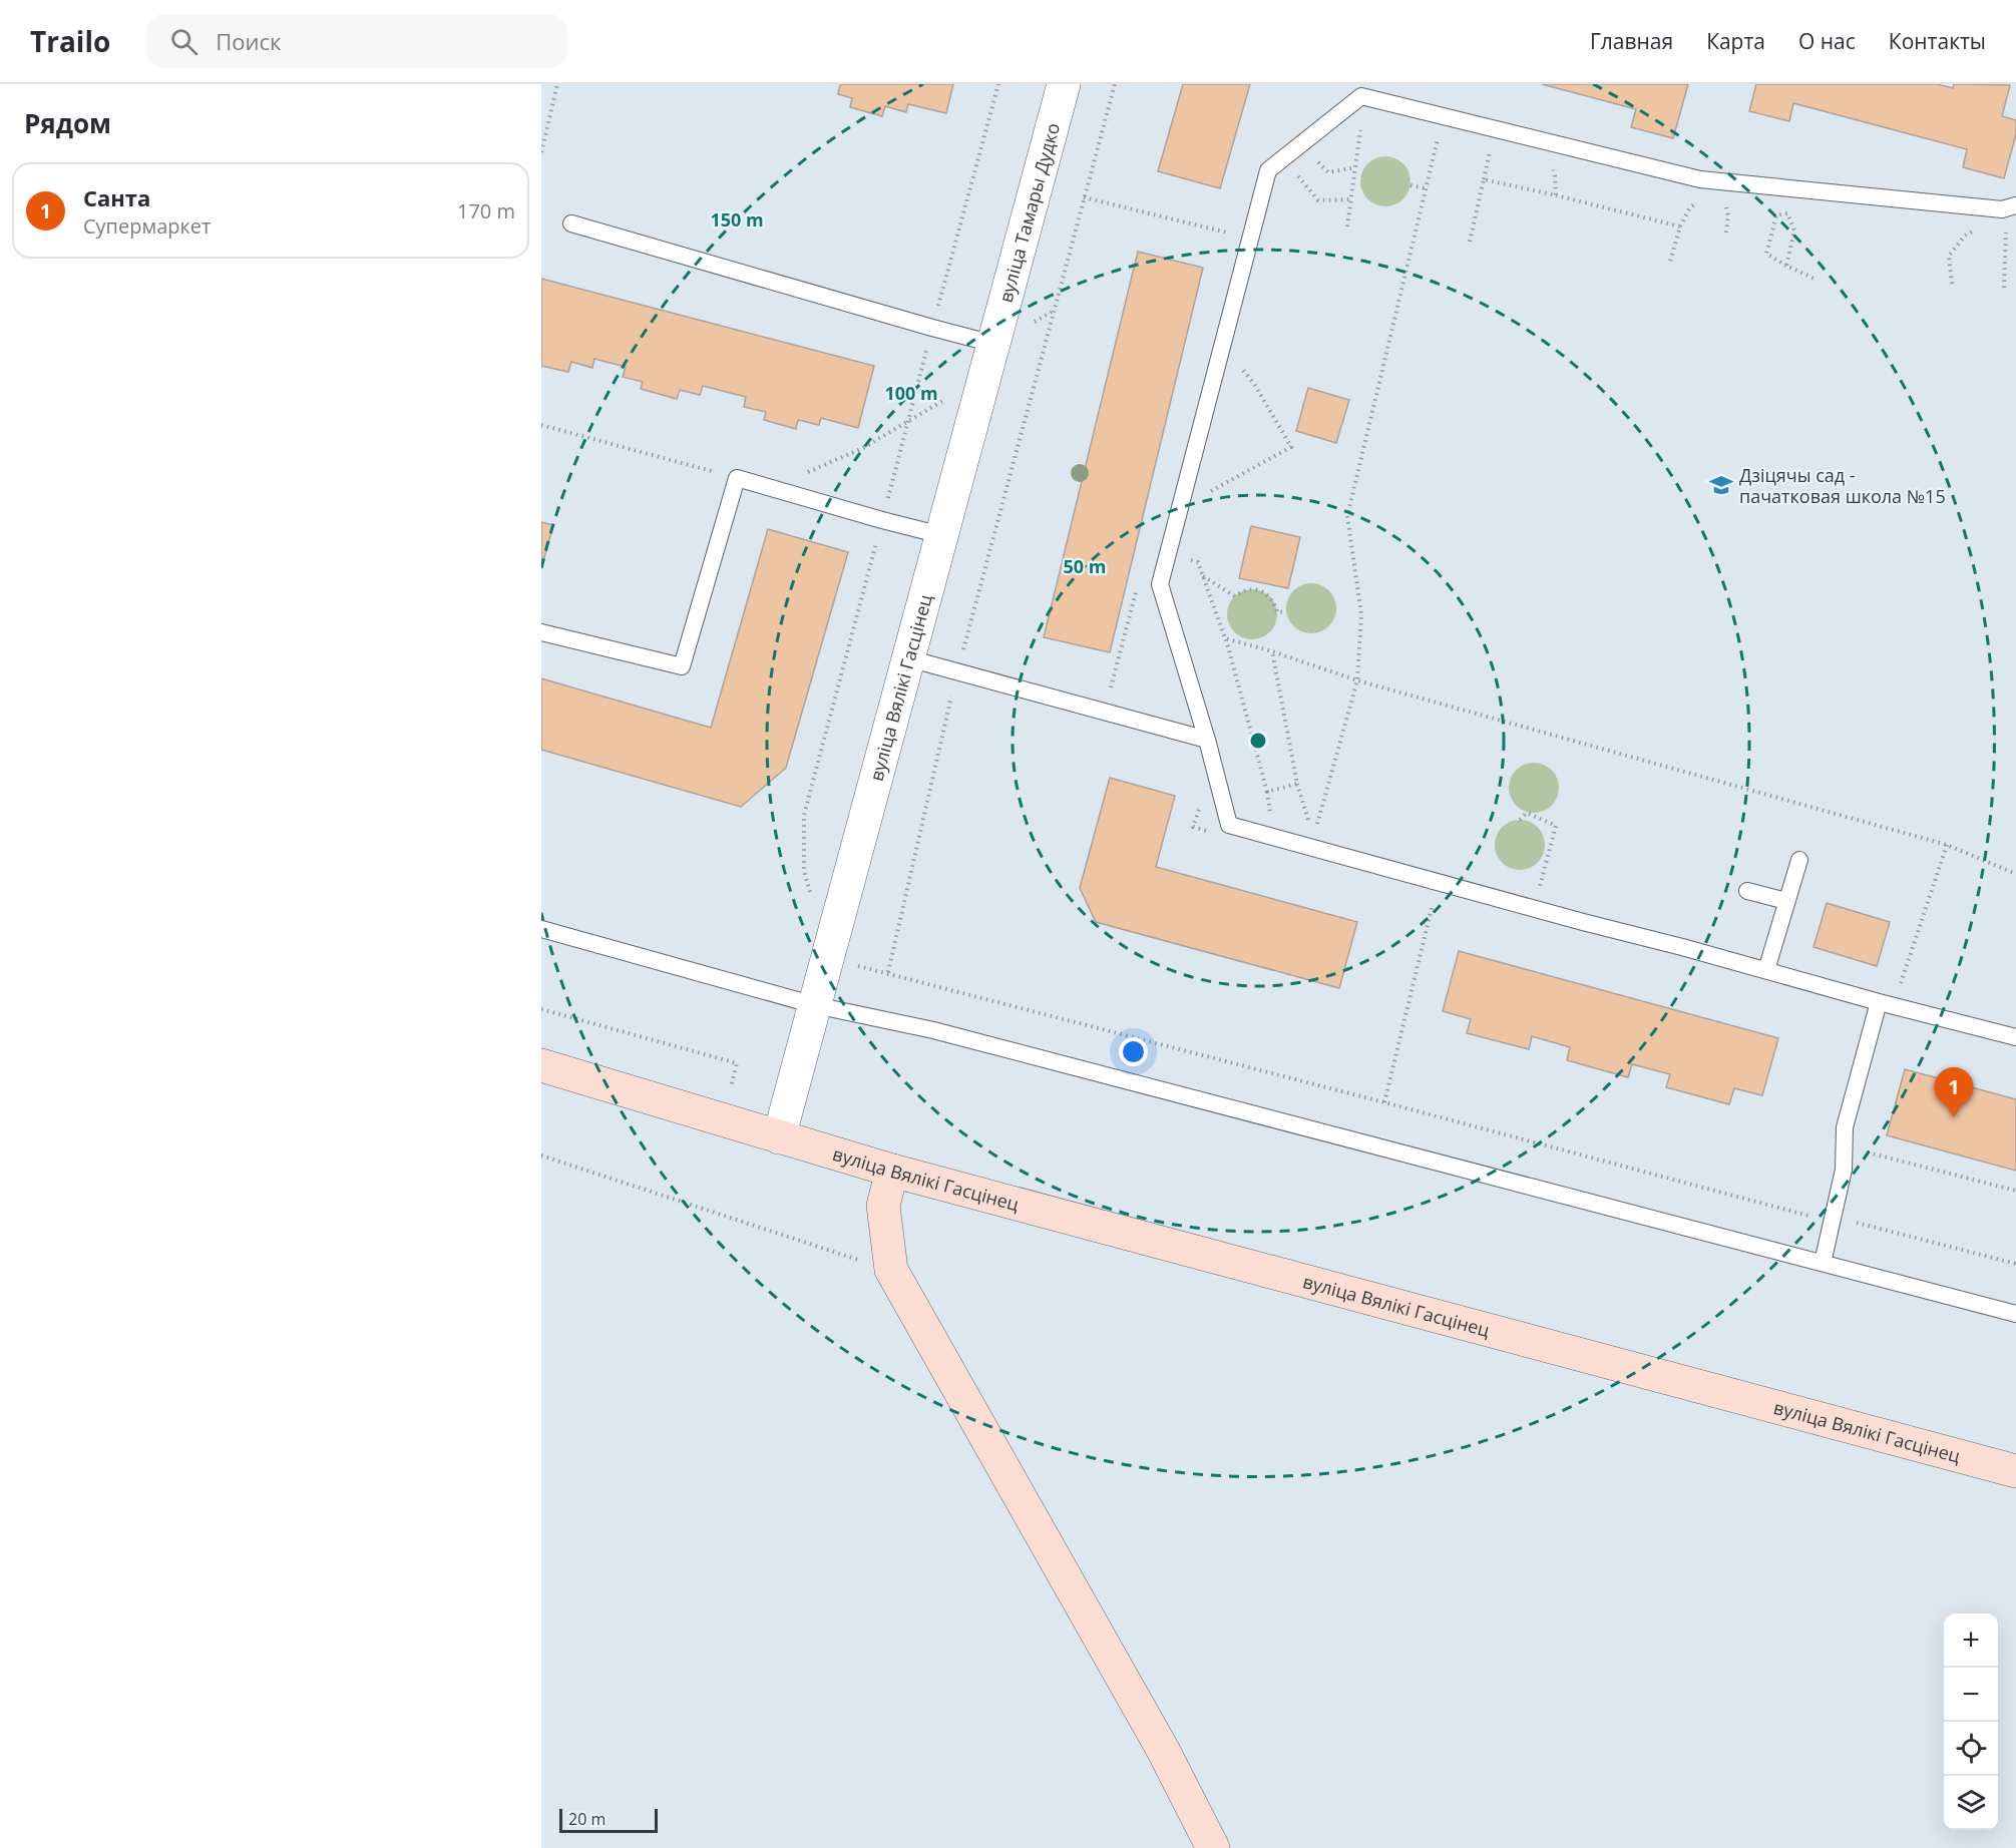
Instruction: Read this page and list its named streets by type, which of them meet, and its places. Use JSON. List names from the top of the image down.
{
  "streets": {
    "main road": ["вуліца Вялікі Гасцінец"],
    "street": ["вуліца Тамары Дудко"]
  },
  "crossings": [
    ["вуліца Тамары Дудко", "вуліца Вялікі Гасцінец"]
  ],
  "places": {
    "school or university": ["Дзіцячы сад - пачатковая школа №15"]
  },
  "scale_bar": "20 m",
  "page": {
    "header": "Trailo",
    "search": "Поиск",
    "nav": [
      "Главная",
      "Карта",
      "О нас",
      "Контакты"
    ],
    "heading": "Рядом",
    "list": [
      {
        "mark": "1",
        "name": "Санта",
        "note": "Супермаркет",
        "value": "170 m"
      }
    ],
    "pins": "1",
    "map_buttons": ["+", "−"],
    "scale": "20 m"
  },
  "rings": ["150 m", "100 m", "50 m"]
}
